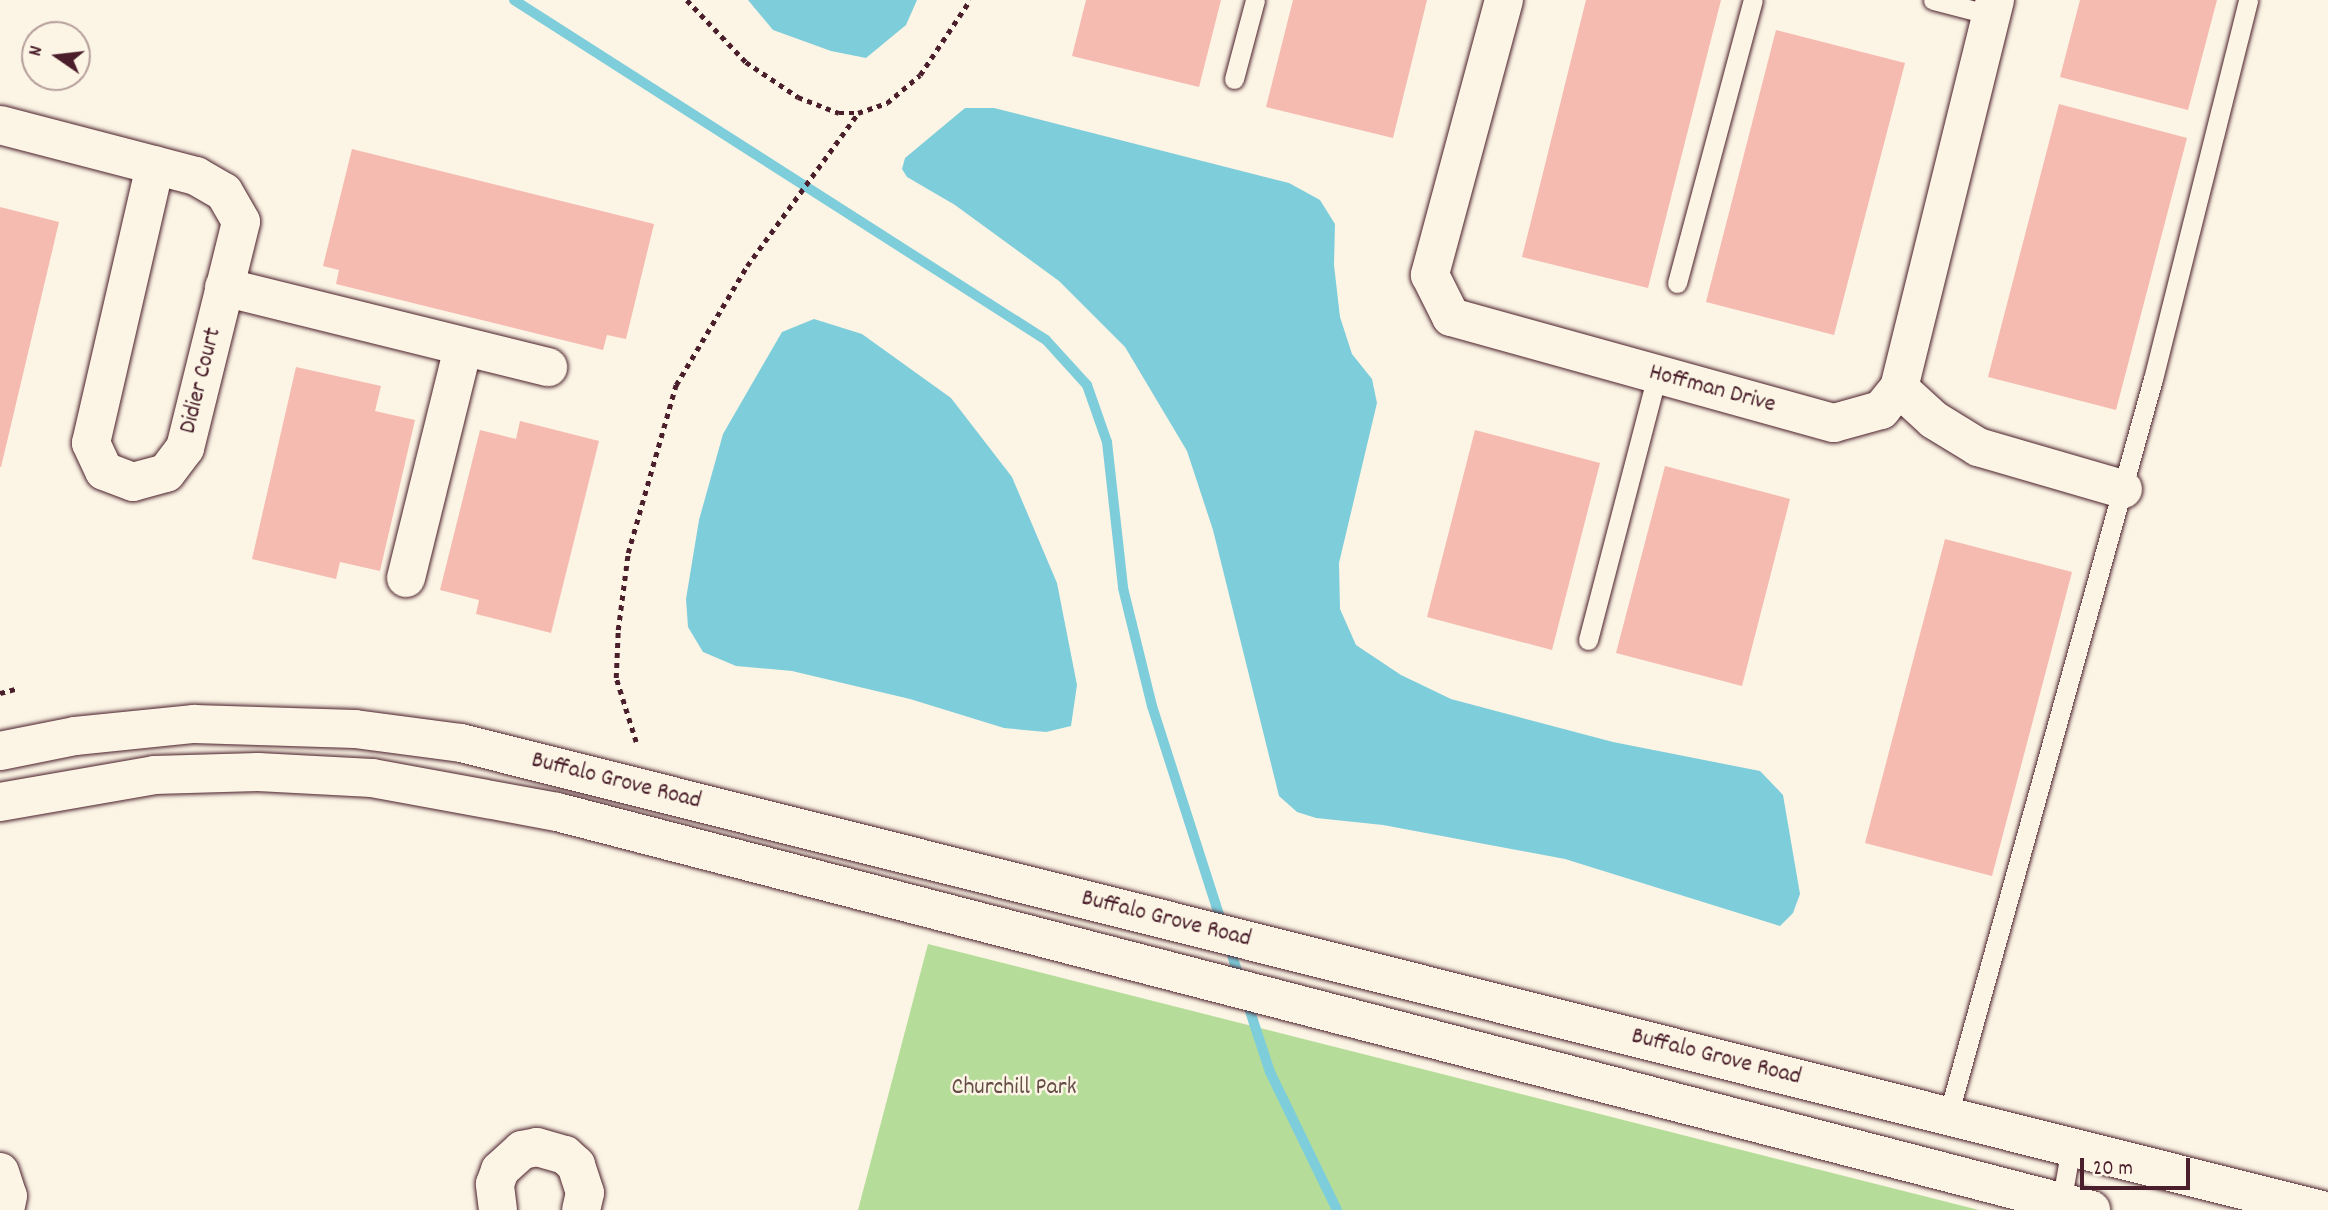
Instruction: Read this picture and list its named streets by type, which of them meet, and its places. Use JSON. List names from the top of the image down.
{
  "streets": {
    "main road": ["Didier Court", "Hoffman Drive", "Buffalo Grove Road"]
  },
  "parks": ["Churchill Park"],
  "scale_bar": "20 m",
  "north": "left"
}
